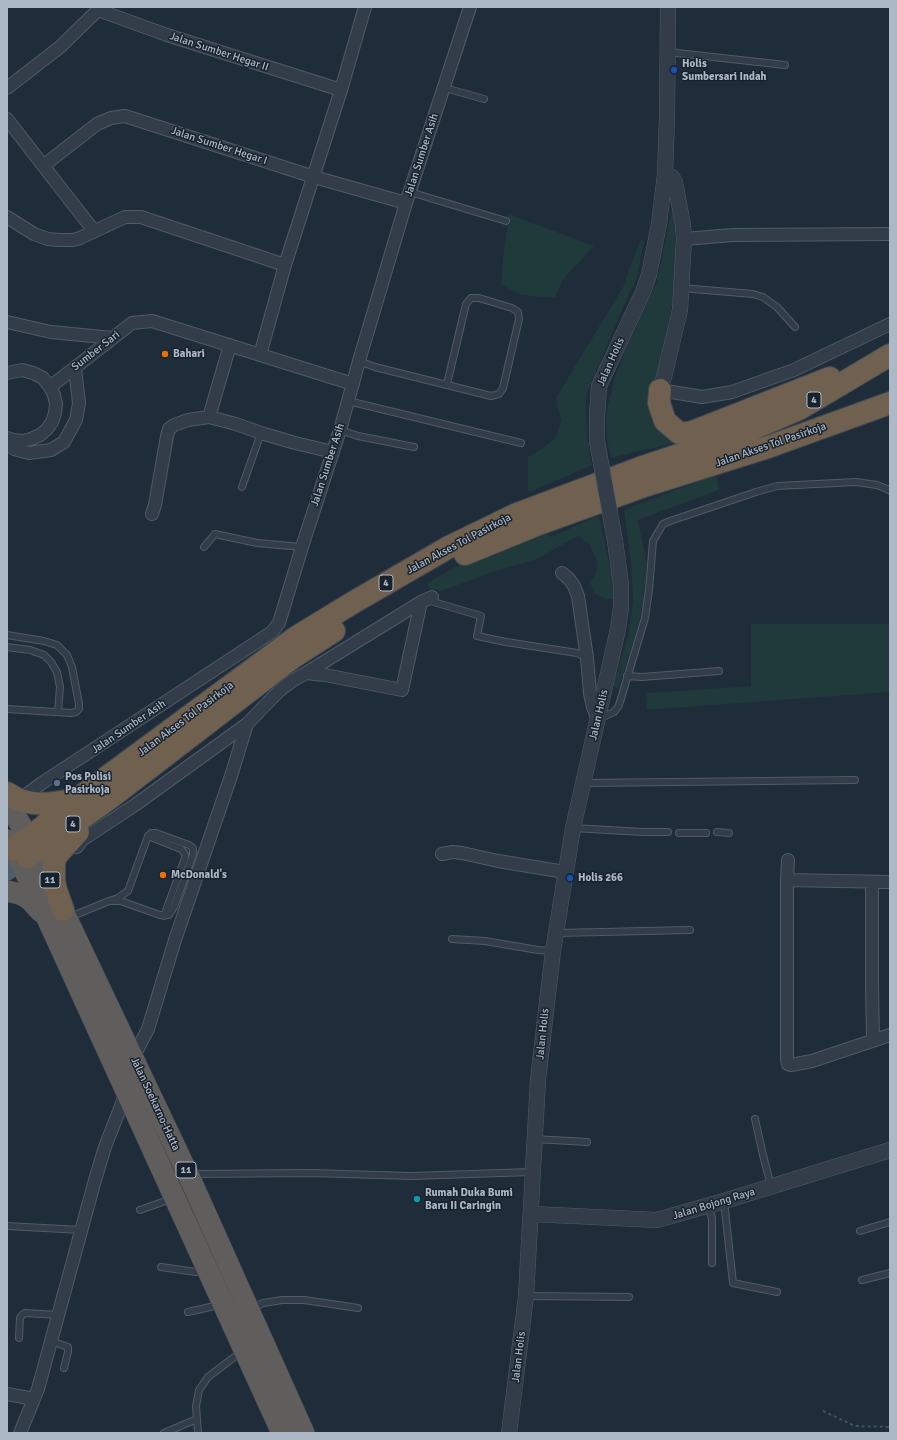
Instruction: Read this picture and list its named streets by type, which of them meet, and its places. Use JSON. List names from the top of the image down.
{
  "streets": {
    "highway": [
      "4",
      "Jalan Akses Tol Pasirkoja",
      "11",
      "Jalan Soekarno-Hatta"
    ],
    "street": [
      "Jalan Sumber Hegar II",
      "Jalan Sumber Hegar I",
      "Jalan Sumber Asih",
      "Sumber Sari",
      "Jalan Holis",
      "Jalan Bojong Raya"
    ]
  },
  "crossings": [
    ["Jalan Sumber Hegar I", "Jalan Sumber Asih"],
    ["Jalan Sumber Asih", "Jalan Soekarno-Hatta"],
    ["Jalan Holis", "Jalan Bojong Raya"],
    ["Jalan Akses Tol Pasirkoja", "Jalan Soekarno-Hatta"]
  ],
  "places": [
    "Holis Sumbersari Indah",
    "Bahari",
    "Pos Polisi Pasirkoja",
    "McDonald's",
    "Holis 266",
    "Rumah Duka Bumi Baru II Caringin"
  ]
}
